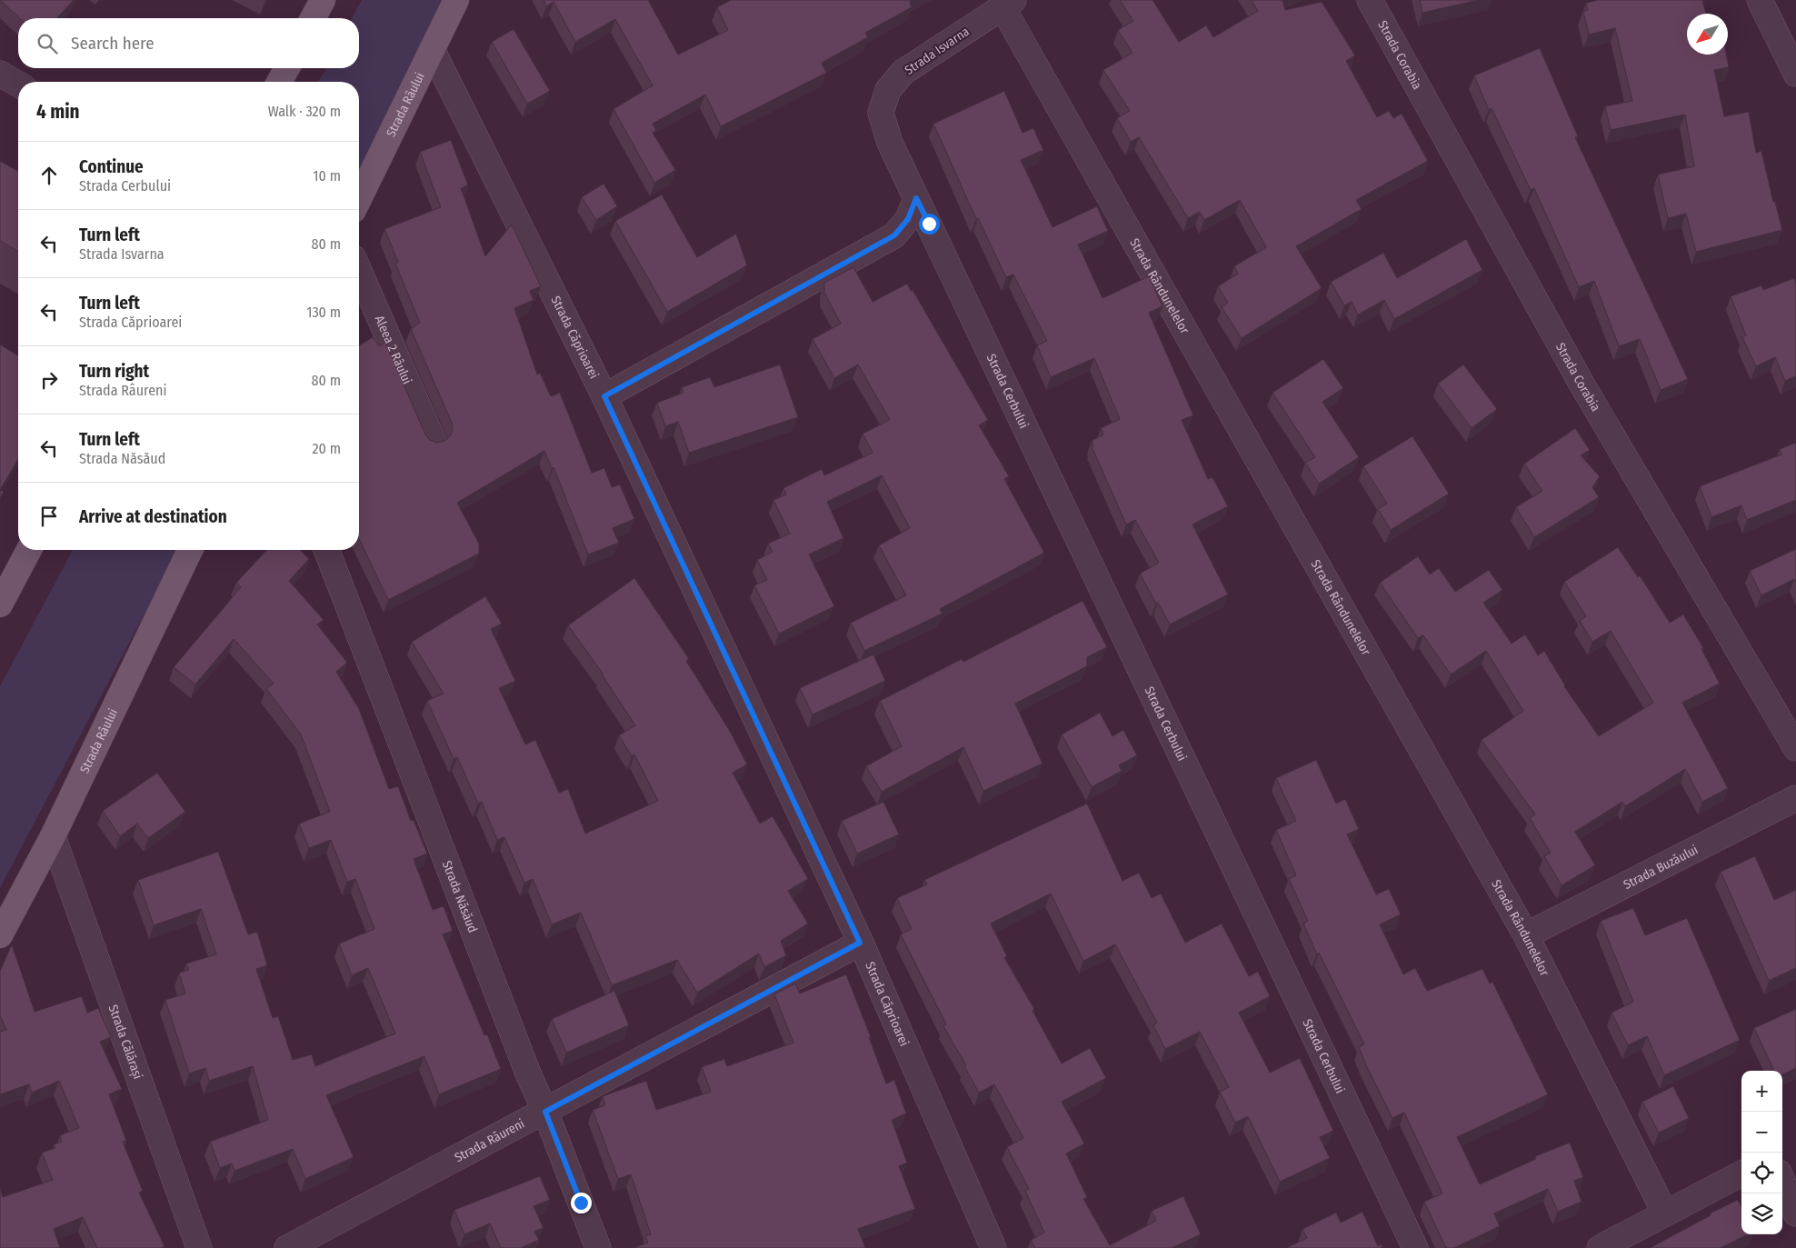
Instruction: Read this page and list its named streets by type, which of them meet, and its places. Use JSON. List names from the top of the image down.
{
  "streets": {
    "main road": ["Strada Râului"],
    "street": [
      "Strada Isvarna",
      "Strada Corabia",
      "Strada Rândunelelor",
      "Strada Căprioarei",
      "Aleea 2 Râului",
      "Strada Cerbului",
      "Strada Buzăului",
      "Strada Năsăud",
      "Strada Călărași",
      "Strada Râureni"
    ]
  },
  "crossings": [
    ["Strada Isvarna", "Strada Rândunelelor"],
    ["Strada Isvarna", "Strada Cerbului"],
    ["Strada Râului", "Strada Căprioarei"],
    ["Strada Râului", "Strada Călărași"],
    ["Strada Rândunelelor", "Strada Buzăului"],
    ["Strada Căprioarei", "Strada Râureni"],
    ["Strada Năsăud", "Strada Râureni"]
  ],
  "north": "bottom left",
  "page": {
    "search": "Search here",
    "heading": ["4 min", "Walk · 320 m"],
    "list": [
      ["Continue", "Strada Cerbului", "10 m"],
      ["Turn left", "Strada Isvarna", "80 m"],
      ["Turn left", "Strada Căprioarei", "130 m"],
      ["Turn right", "Strada Râureni", "80 m"],
      ["Turn left", "Strada Năsăud", "20 m"],
      "Arrive at destination"
    ],
    "map_buttons": ["+", "−"]
  }
}
